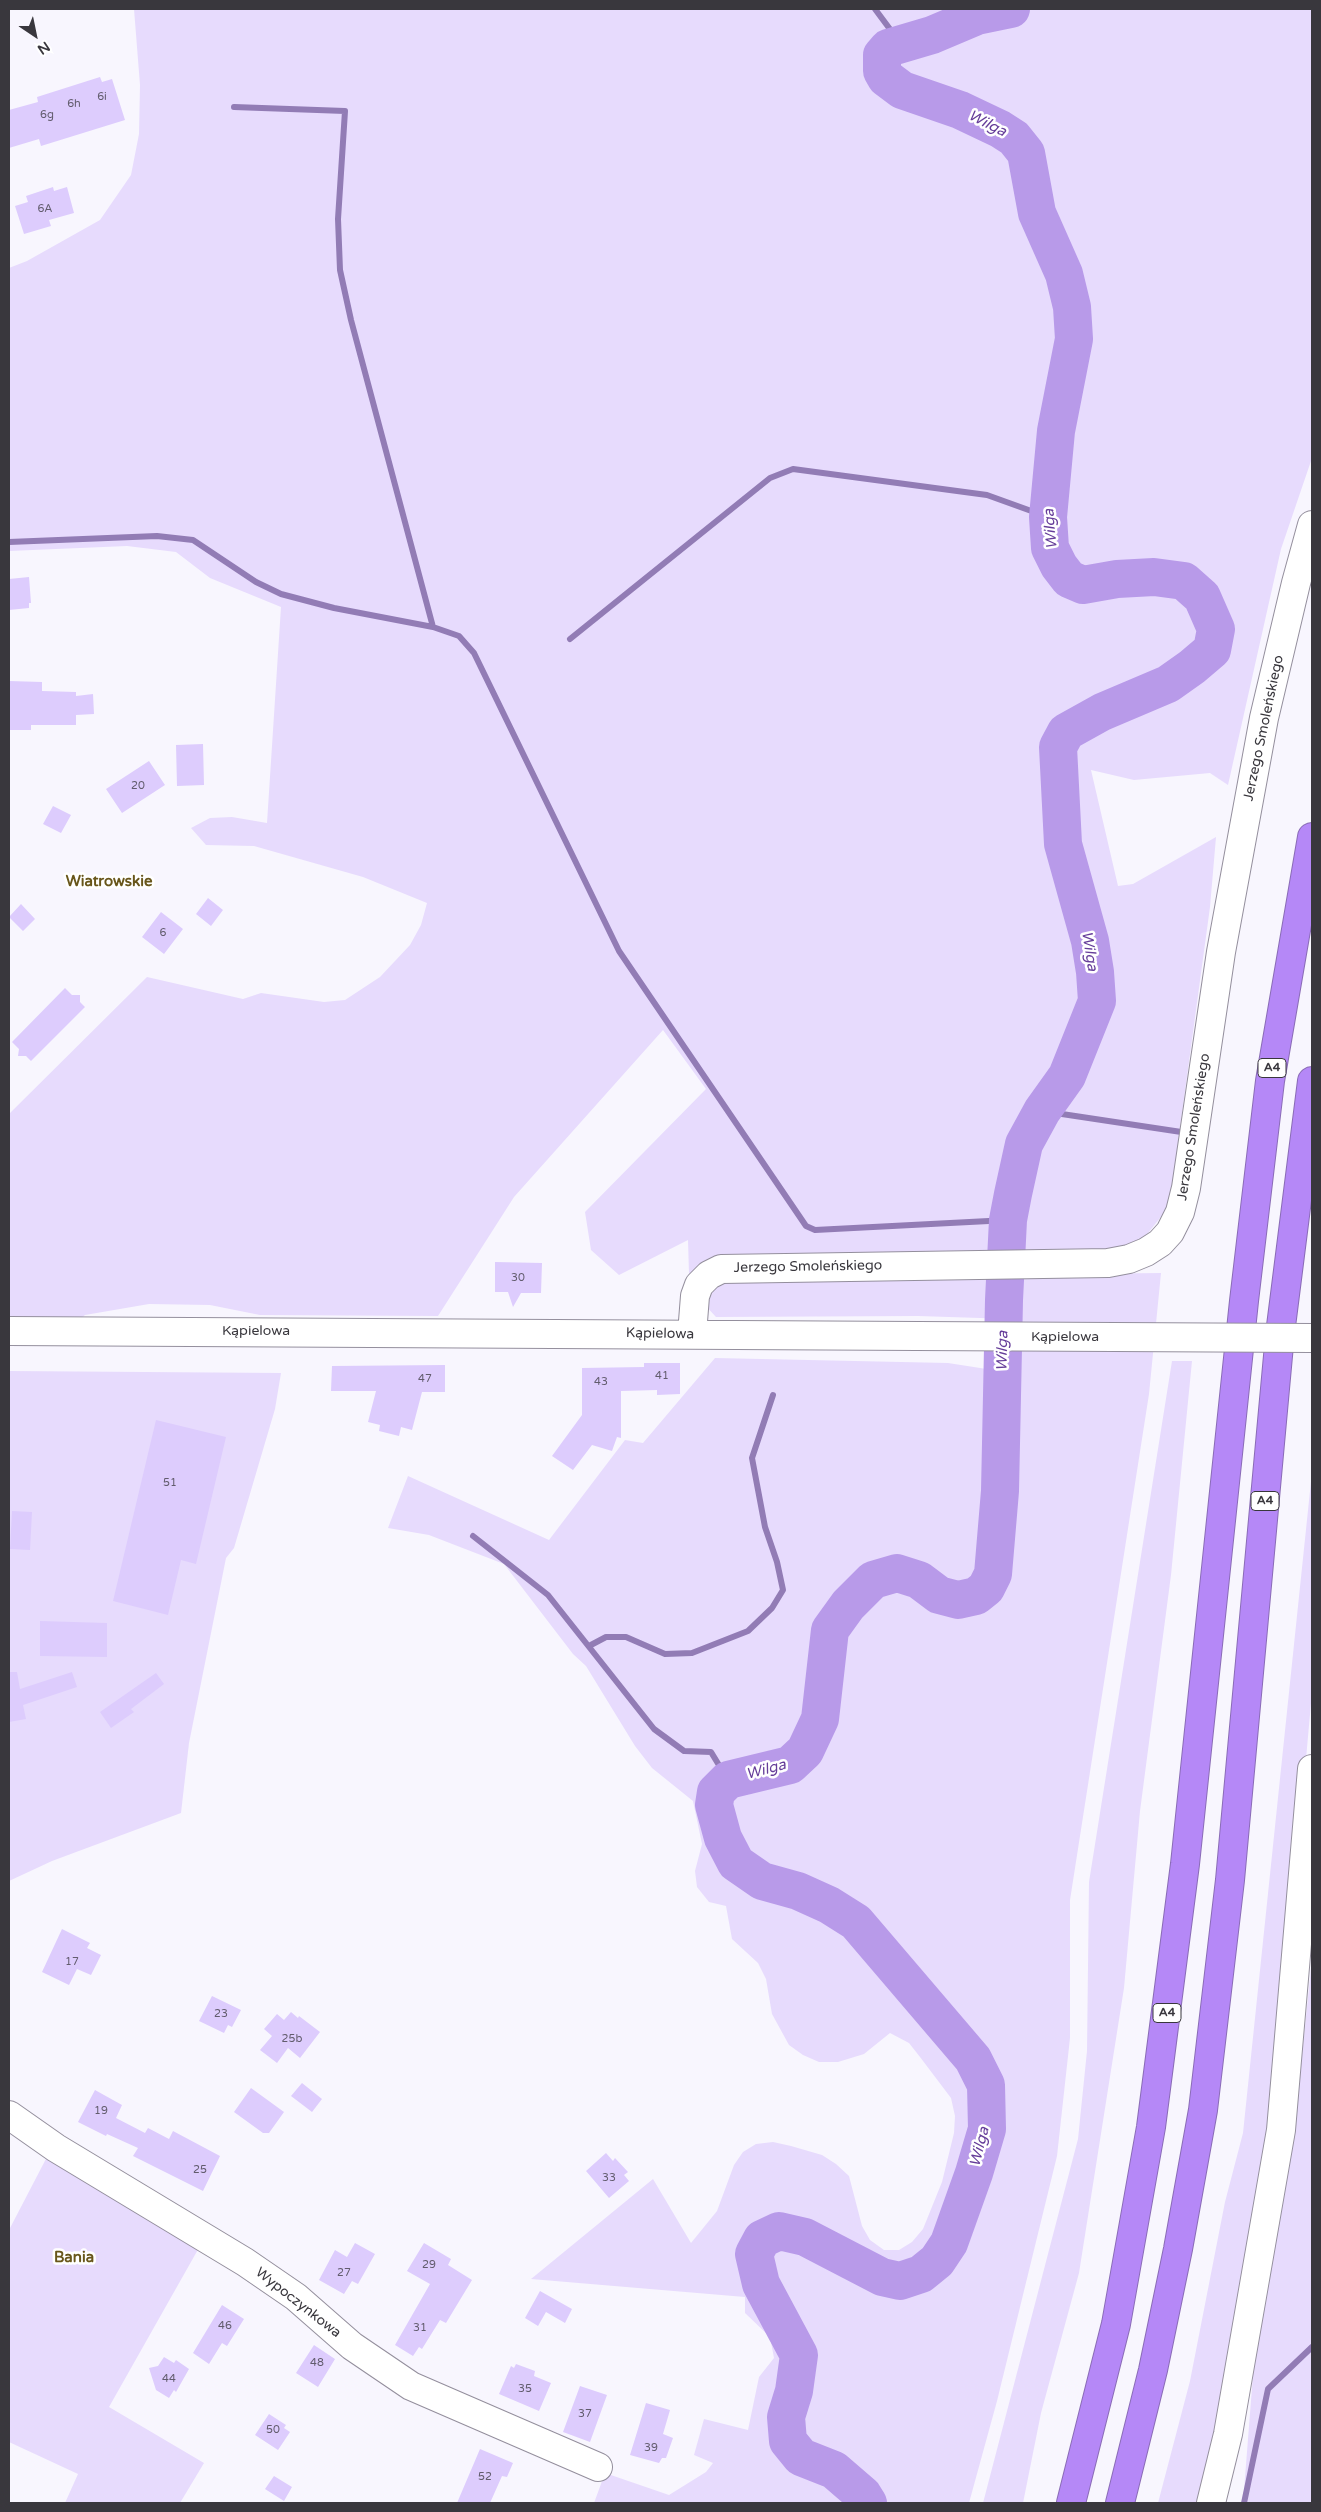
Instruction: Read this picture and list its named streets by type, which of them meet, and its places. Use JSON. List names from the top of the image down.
{
  "streets": {
    "highway": ["A4"],
    "street": ["Jerzego Smoleńskiego", "Kąpielowa", "Wypoczynkowa"]
  },
  "crossings": [
    ["Jerzego Smoleńskiego", "Kąpielowa"]
  ],
  "districts": ["Wiatrowskie", "Bania"],
  "water": ["Wilga"],
  "house_numbers": [
    "6i",
    "6h",
    "6g",
    "6A",
    "20",
    "6",
    "30",
    "41",
    "47",
    "43",
    "51",
    "17",
    "23",
    "25b",
    "19",
    "25",
    "33",
    "29",
    "27",
    "46",
    "31",
    "48",
    "44",
    "35",
    "37",
    "50",
    "39",
    "52"
  ],
  "north": "bottom right"
}
